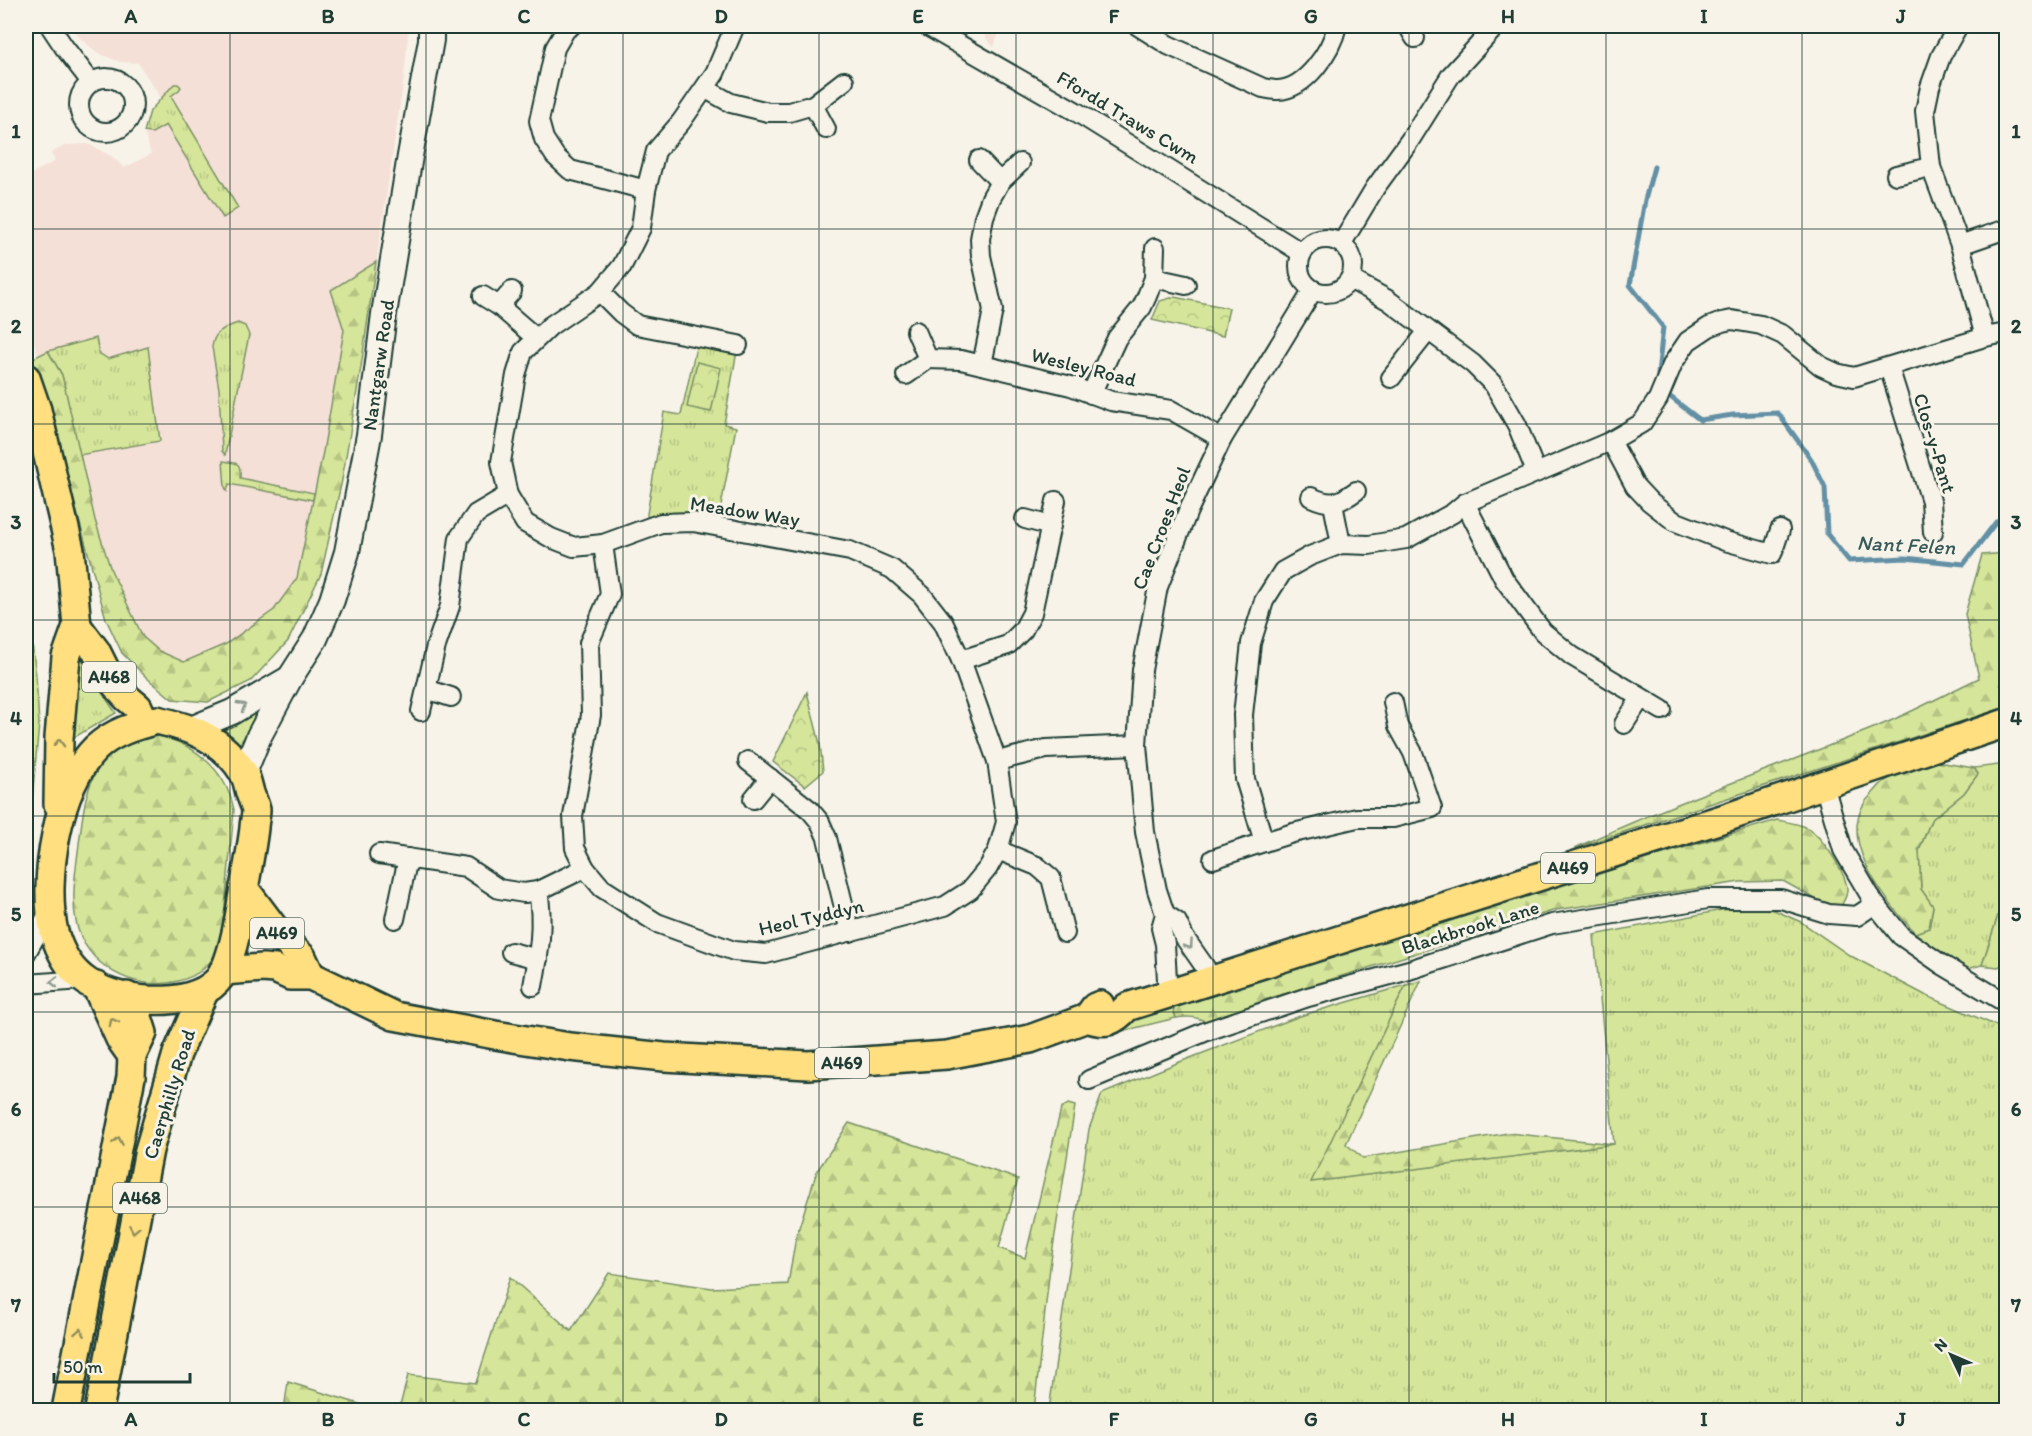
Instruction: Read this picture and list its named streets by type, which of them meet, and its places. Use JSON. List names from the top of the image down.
{
  "streets": {
    "main road": [
      "Nantgarw Road",
      "A468",
      "A469",
      "Caerphilly Road"
    ],
    "street": [
      "Ffordd Traws Cwm",
      "Wesley Road",
      "Clos-y-Pant",
      "Meadow Way",
      "Cae Croes Heol",
      "Heol Tyddyn",
      "Blackbrook Lane"
    ]
  },
  "crossings": [
    ["Ffordd Traws Cwm", "Cae Croes Heol"],
    ["Wesley Road", "Cae Croes Heol"],
    ["Meadow Way", "Heol Tyddyn"],
    ["Cae Croes Heol", "A469"],
    ["A469", "Caerphilly Road"]
  ],
  "water": ["Nant Felen"],
  "scale_bar": "50 m",
  "north": "top left",
  "grid": {
    "columns": [
      "A",
      "B",
      "C",
      "D",
      "E",
      "F",
      "G",
      "H",
      "I",
      "J"
    ],
    "rows": [
      "1",
      "2",
      "3",
      "4",
      "5",
      "6",
      "7"
    ]
  }
}
